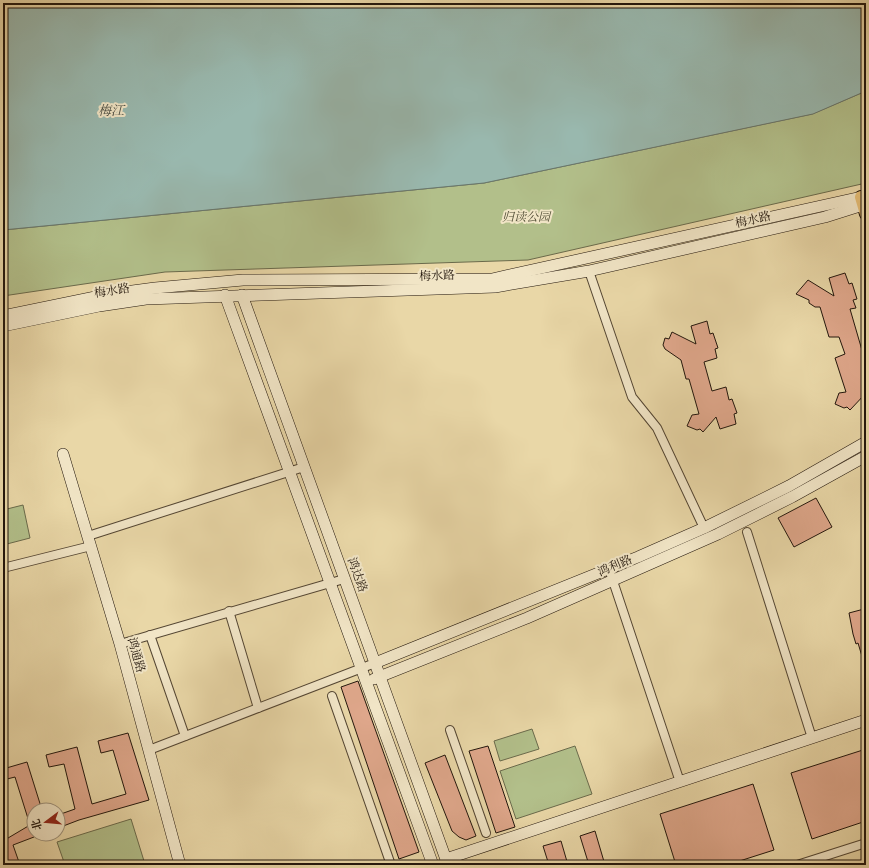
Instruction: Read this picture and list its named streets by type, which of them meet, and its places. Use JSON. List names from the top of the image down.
{
  "streets": {
    "street": [
      "梅水路",
      "鸿利路",
      "鸿达路",
      "鸿通路"
    ]
  },
  "crossings": [
    ["梅水路", "鸿达路"],
    ["鸿利路", "鸿达路"]
  ],
  "water": ["梅江"],
  "parks": ["归读公园"],
  "north": "left"
}
